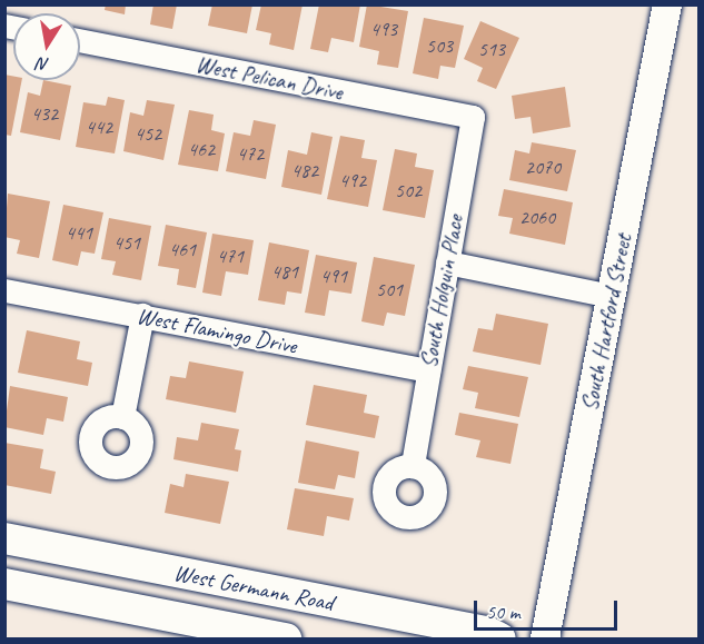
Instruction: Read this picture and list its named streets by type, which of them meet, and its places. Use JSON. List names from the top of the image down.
{
  "streets": {
    "main road": ["West Germann Road"],
    "street": [
      "West Pelican Drive",
      "South Holguin Place",
      "South Hartford Street",
      "West Flamingo Drive"
    ]
  },
  "crossings": [
    ["West Pelican Drive", "South Holguin Place"],
    ["South Holguin Place", "West Flamingo Drive"]
  ],
  "house_numbers": [
    "493",
    "503",
    "513",
    "432",
    "442",
    "452",
    "462",
    "472",
    "2070",
    "482",
    "492",
    "502",
    "2060",
    "441",
    "451",
    "461",
    "471",
    "481",
    "491",
    "501"
  ],
  "scale_bar": "50 m",
  "north": "bottom"
}
